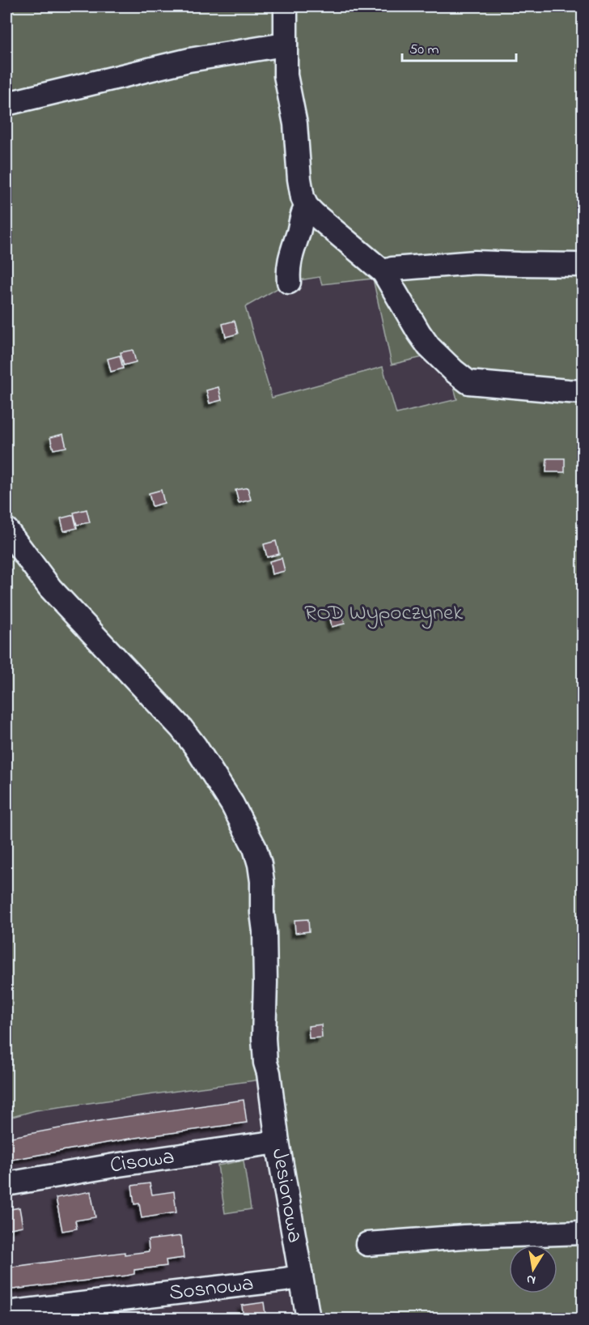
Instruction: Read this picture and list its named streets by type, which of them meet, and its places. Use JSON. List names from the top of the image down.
{
  "streets": {
    "street": ["Cisowa", "Jesionowa", "Sosnowa"]
  },
  "crossings": [
    ["Cisowa", "Jesionowa"],
    ["Jesionowa", "Sosnowa"]
  ],
  "parks": ["ROD Wypoczynek"],
  "scale_bar": "50 m",
  "north": "bottom"
}
